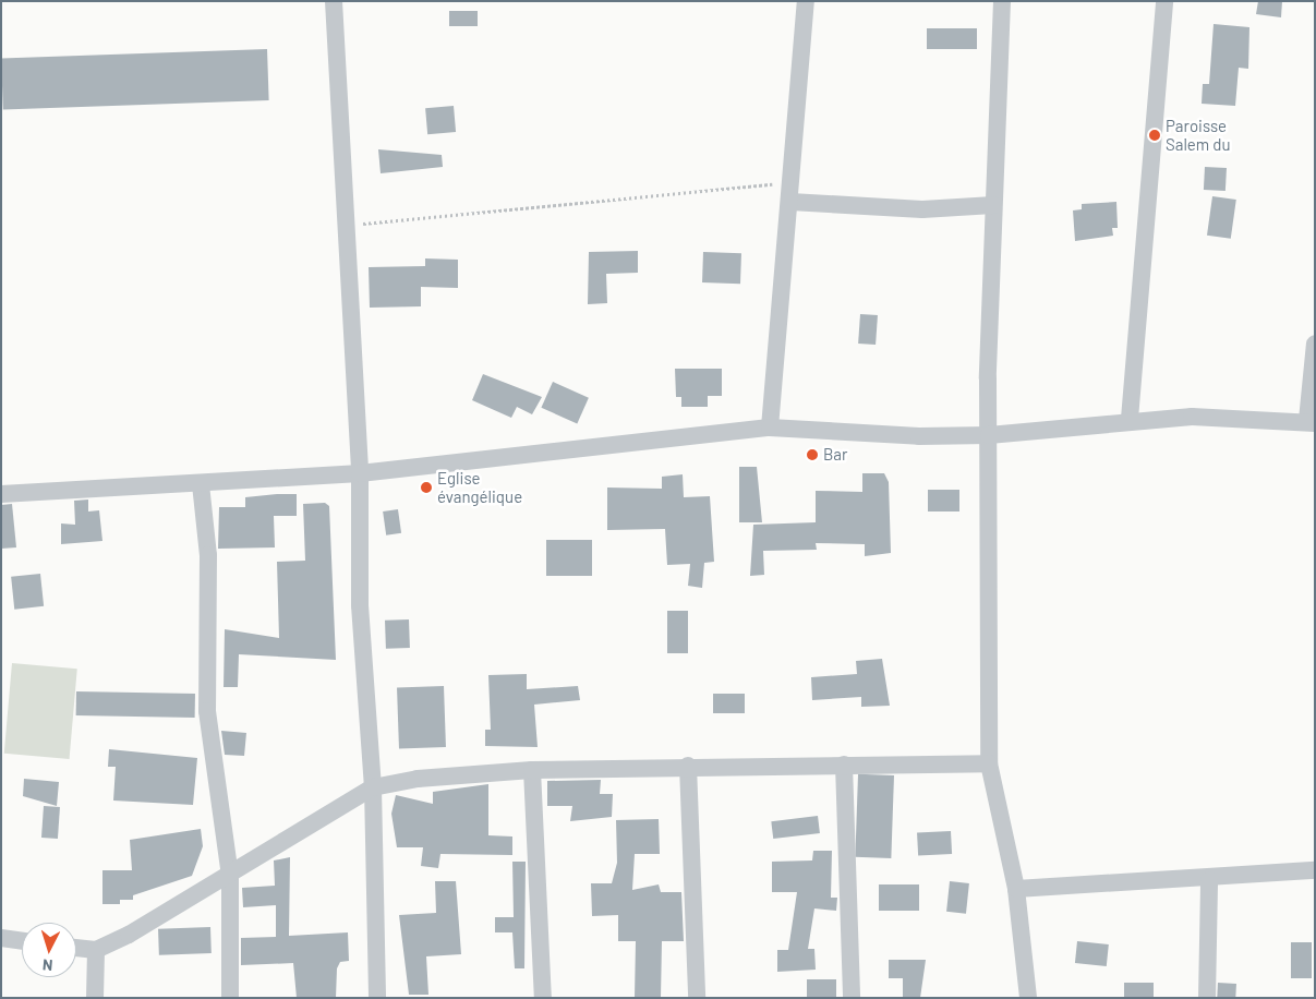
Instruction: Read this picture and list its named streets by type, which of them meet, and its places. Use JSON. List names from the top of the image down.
{
  "places": ["Paroisse Salem du", "Bar", "Eglise évangélique"],
  "north": "bottom"
}
